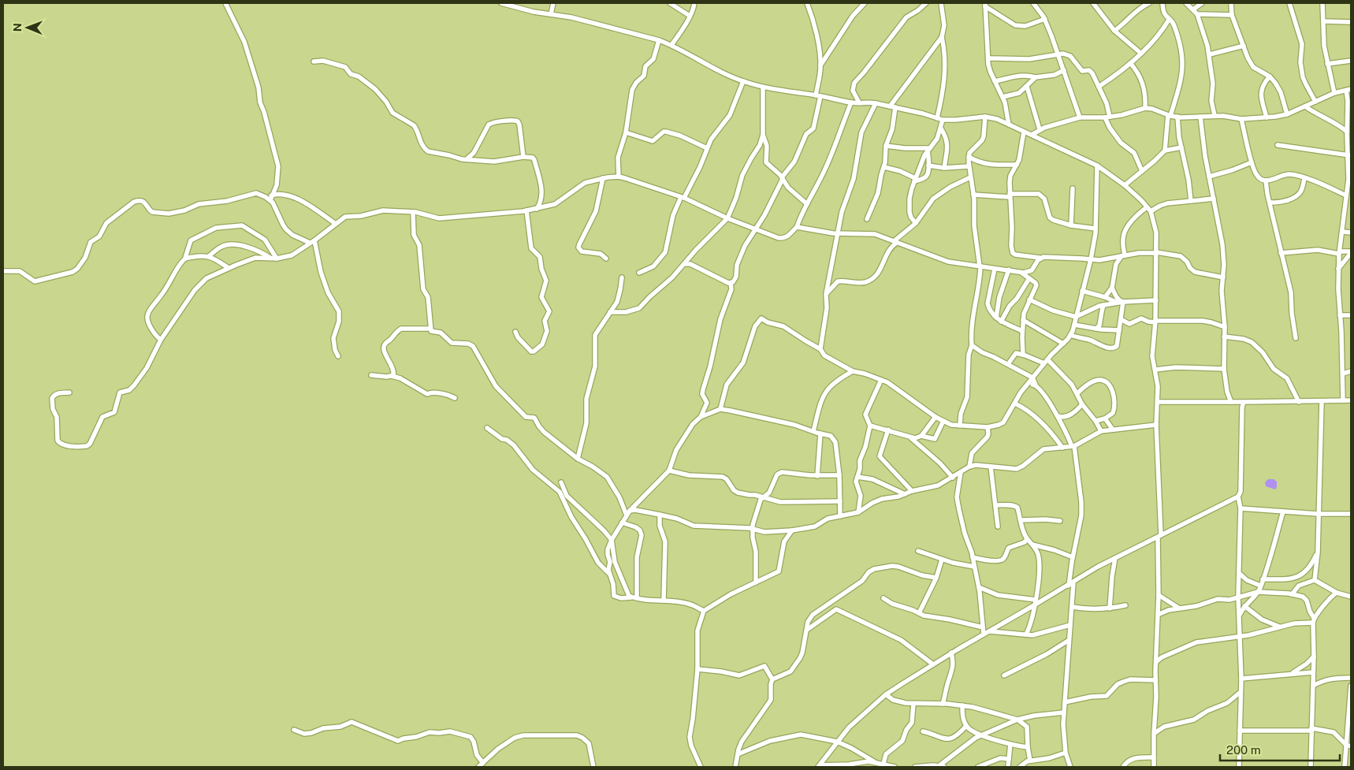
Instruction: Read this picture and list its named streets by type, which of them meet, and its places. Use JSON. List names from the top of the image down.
{
  "scale_bar": "200 m",
  "north": "left"
}
